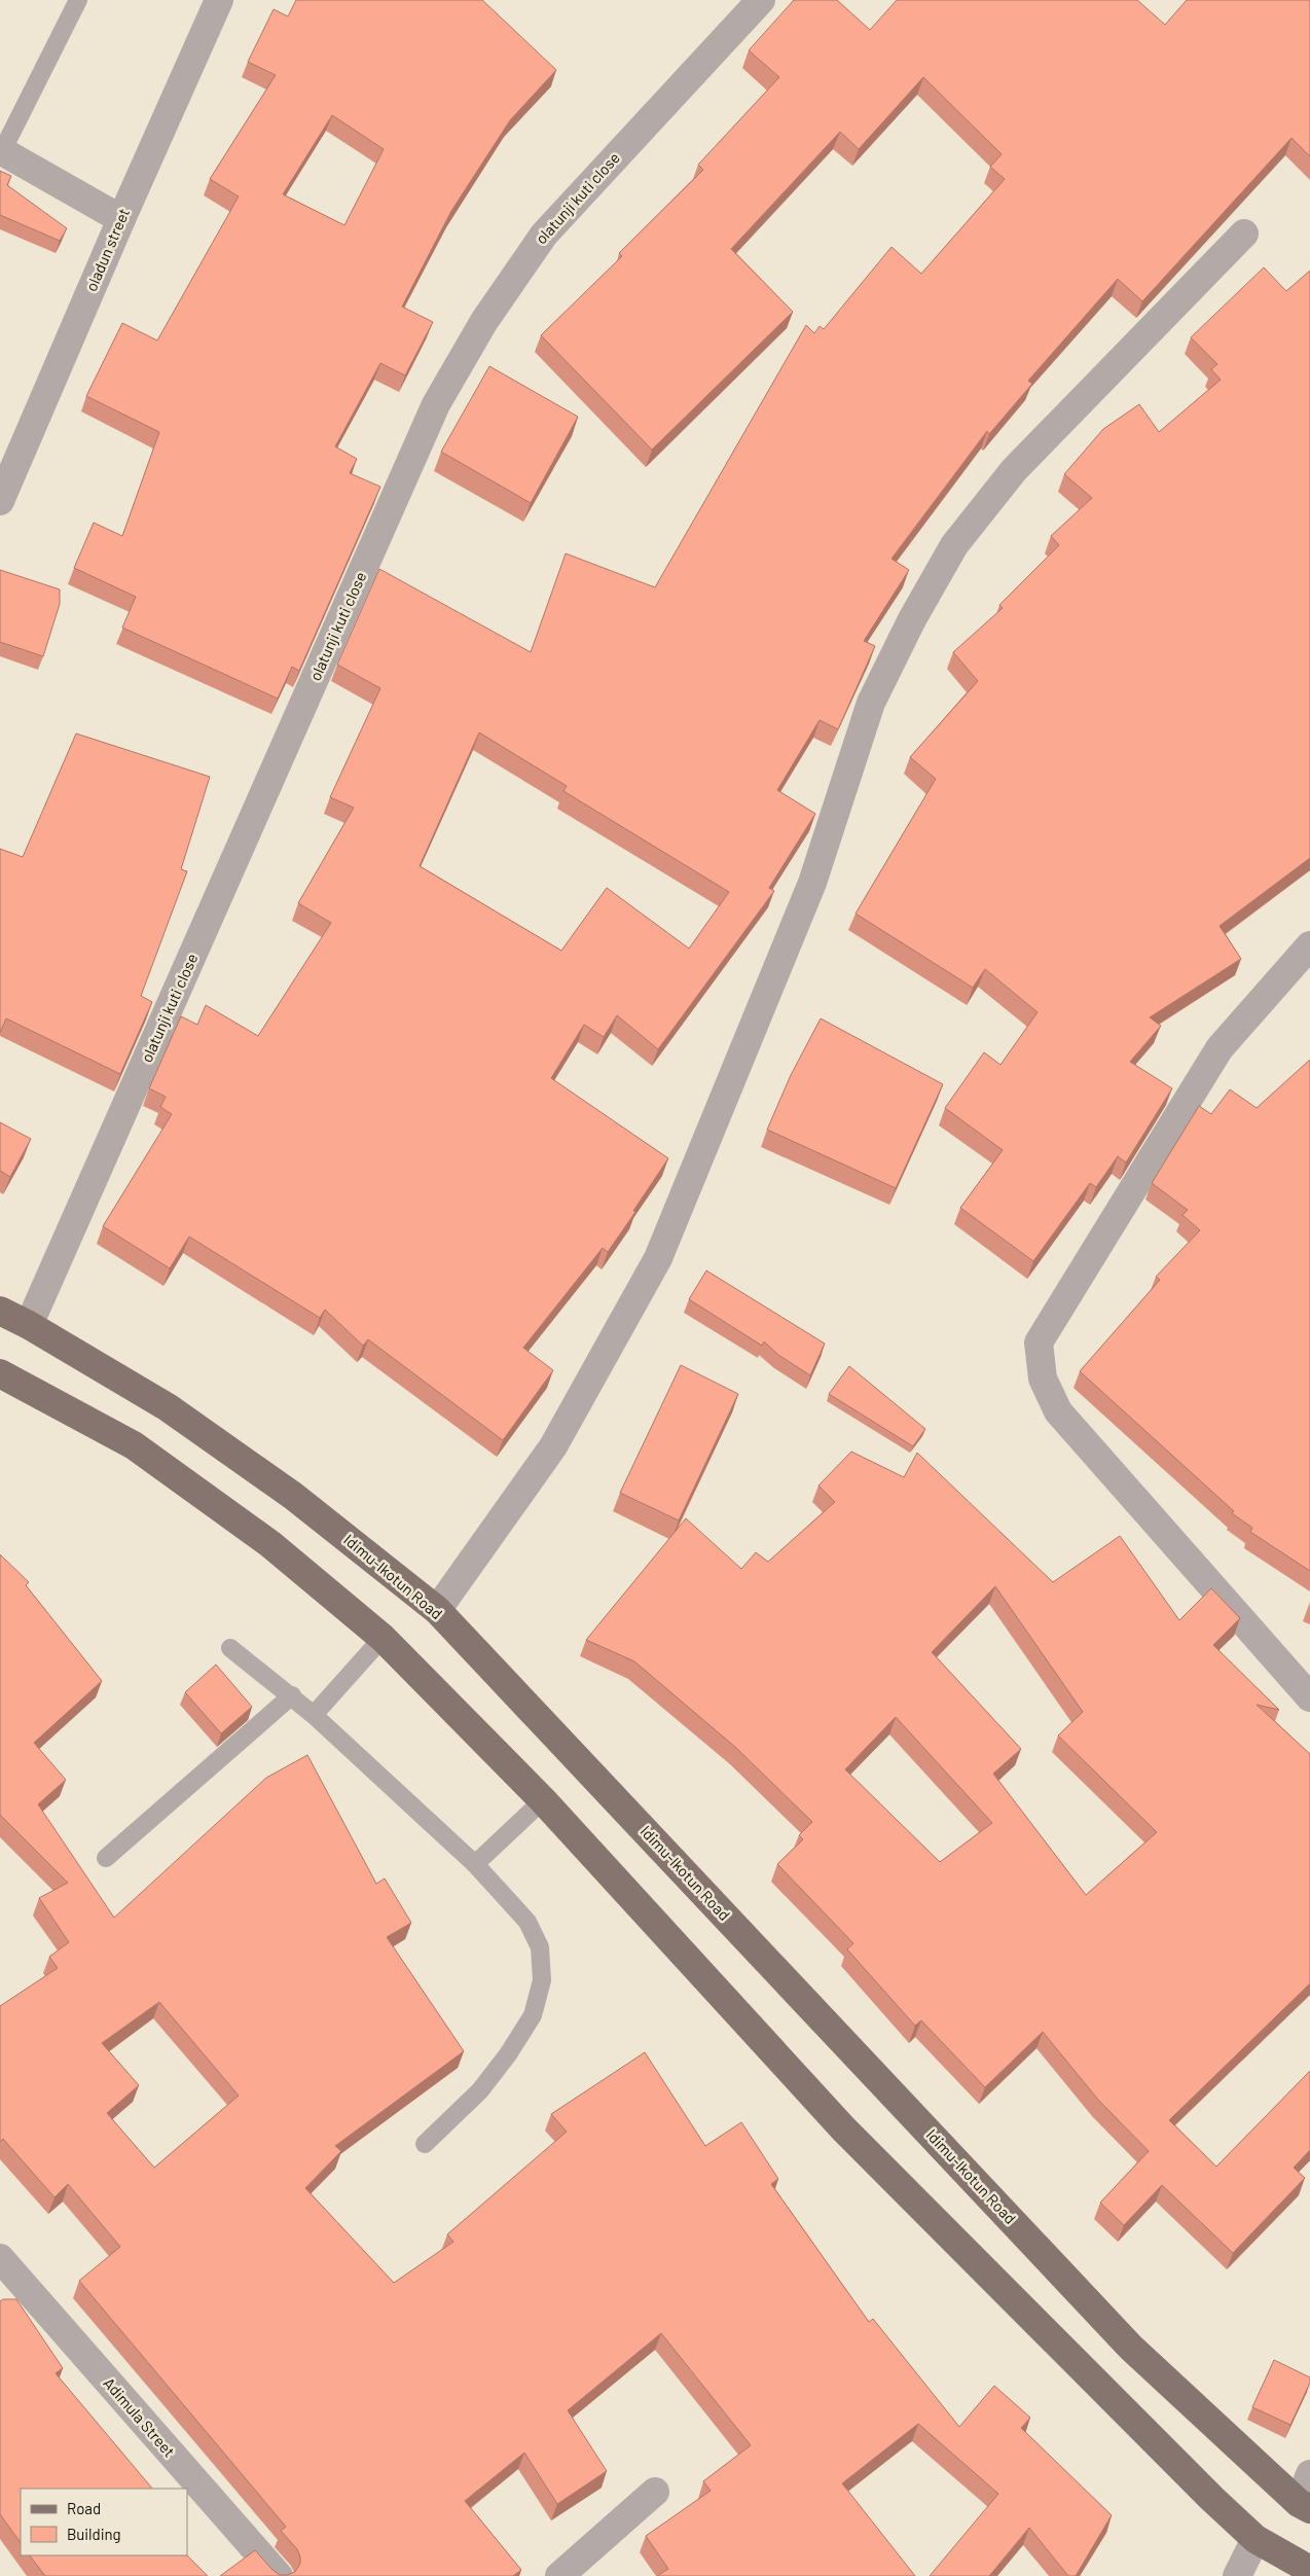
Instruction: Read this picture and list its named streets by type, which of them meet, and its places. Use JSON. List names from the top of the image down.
{
  "streets": {
    "main road": ["Idimu-Ikotun Road"],
    "street": ["olatunji kuti close", "oladun street", "Adimula Street"]
  },
  "crossings": [
    ["olatunji kuti close", "Idimu-Ikotun Road"]
  ],
  "legend": ["Road", "Building"]
}
